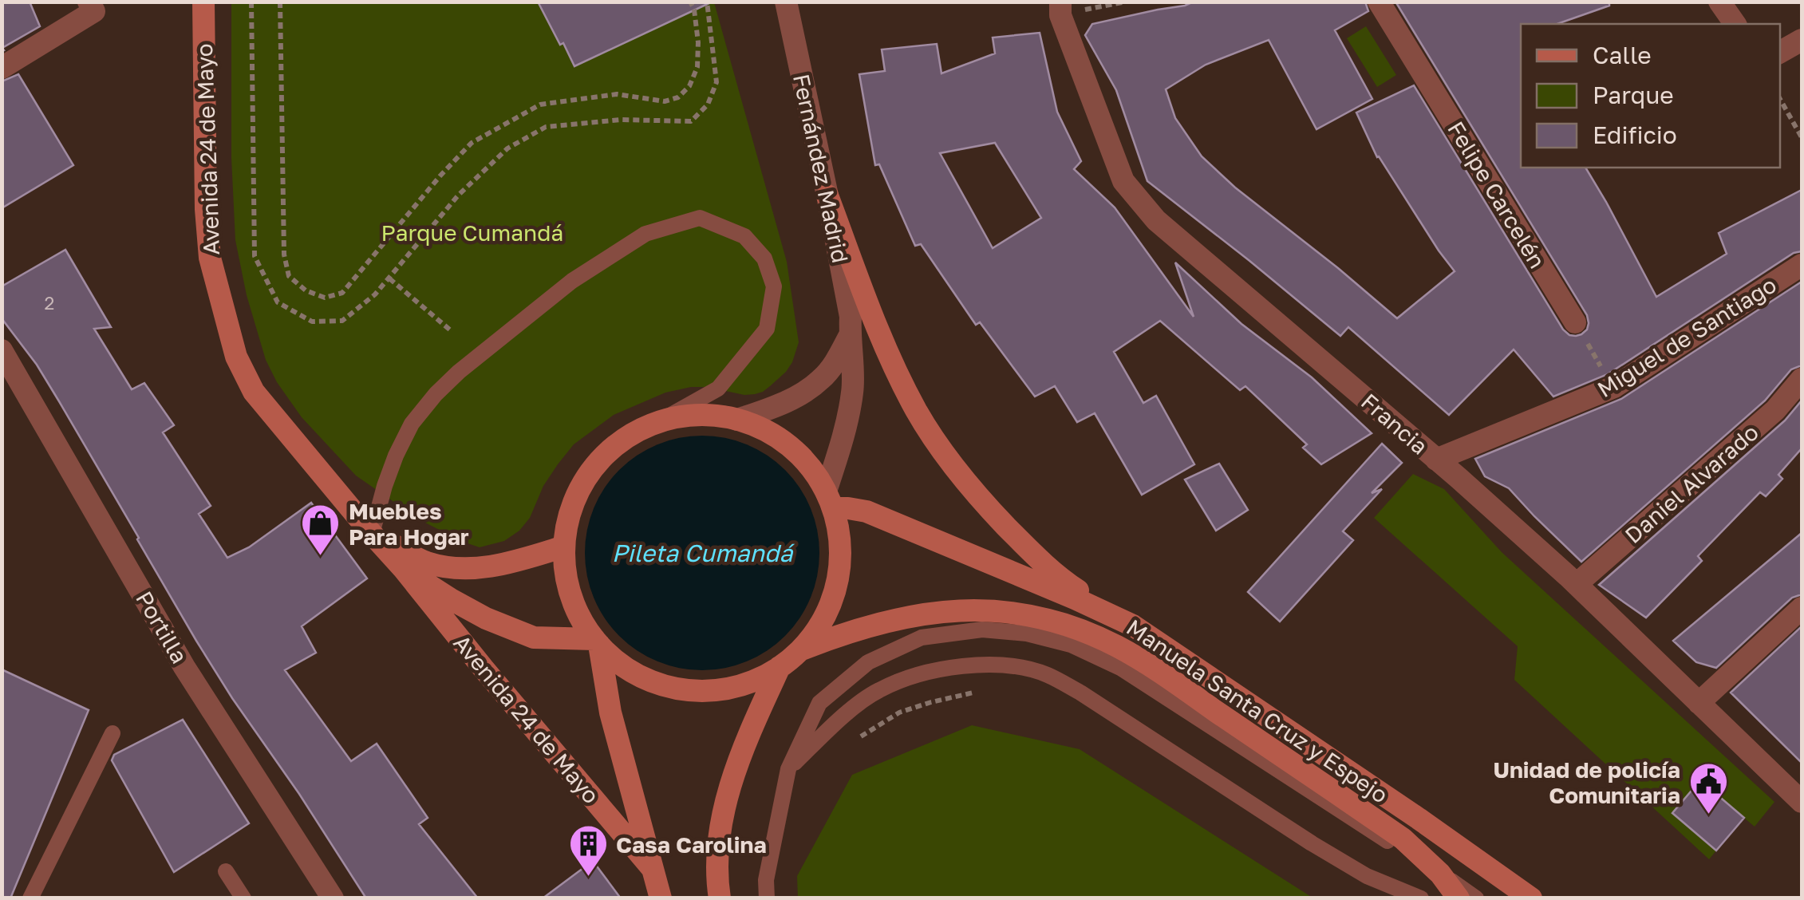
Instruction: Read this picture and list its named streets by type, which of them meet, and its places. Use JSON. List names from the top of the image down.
{
  "streets": {
    "main road": ["Avenida 24 de Mayo", "Manuela Santa Cruz y Espejo"],
    "street": [
      "Fernández Madrid",
      "Felipe Carcelén",
      "Miguel de Santiago",
      "Francia",
      "Daniel Alvarado",
      "Portilla"
    ]
  },
  "crossings": [
    ["Avenida 24 de Mayo", "Fernández Madrid"],
    ["Avenida 24 de Mayo", "Manuela Santa Cruz y Espejo"],
    ["Fernández Madrid", "Manuela Santa Cruz y Espejo"],
    ["Miguel de Santiago", "Francia"],
    ["Francia", "Daniel Alvarado"]
  ],
  "water": ["Pileta Cumandá"],
  "parks": ["Parque Cumandá"],
  "places": {
    "shop": ["Muebles Para Hogar"],
    "public building": ["Unidad de policía Comunitaria"],
    "building": ["Casa Carolina"]
  },
  "house_numbers": ["2"],
  "legend": ["Calle", "Parque", "Edificio"]
}
